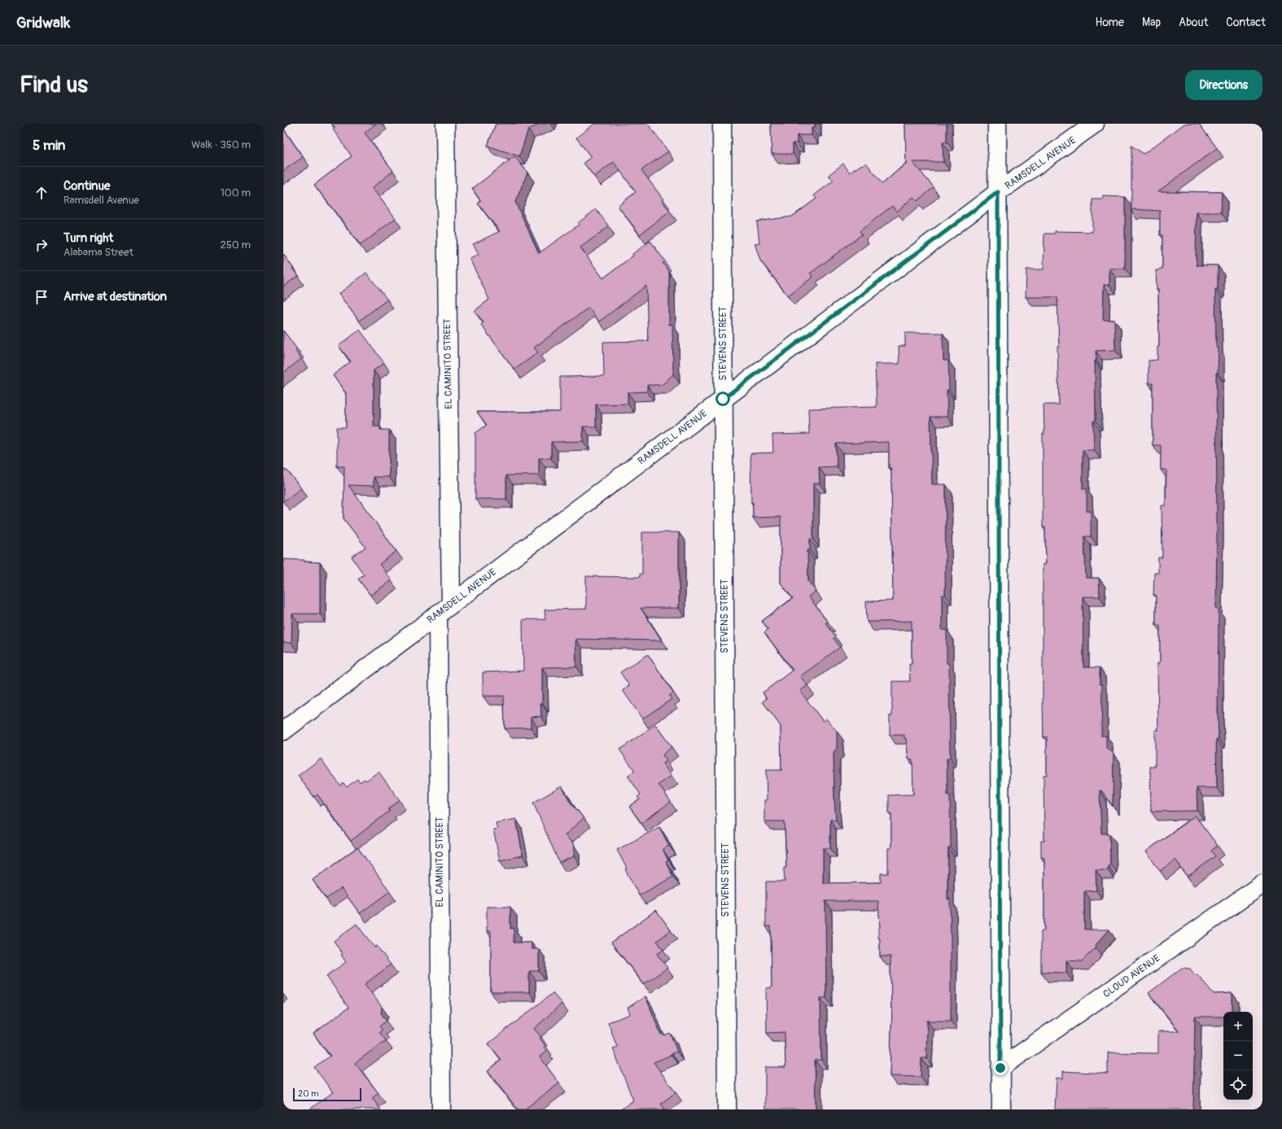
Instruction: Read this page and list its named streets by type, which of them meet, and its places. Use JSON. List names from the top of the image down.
{
  "streets": {
    "street": [
      "RAMSDELL AVENUE",
      "STEVENS STREET",
      "EL CAMINITO STREET",
      "CLOUD AVENUE"
    ]
  },
  "crossings": [
    ["RAMSDELL AVENUE", "STEVENS STREET"],
    ["RAMSDELL AVENUE", "EL CAMINITO STREET"]
  ],
  "scale_bar": "20 m",
  "page": {
    "header": "Gridwalk",
    "nav": [
      "Home",
      "Map",
      "About",
      "Contact"
    ],
    "buttons": "Directions",
    "title": "Find us",
    "heading": ["5 min", "Walk · 350 m"],
    "list": [
      ["Continue", "Ramsdell Avenue", "100 m"],
      ["Turn right", "Alabama Street", "250 m"],
      "Arrive at destination"
    ],
    "map_buttons": ["+", "−"],
    "scale": "20 m"
  }
}
